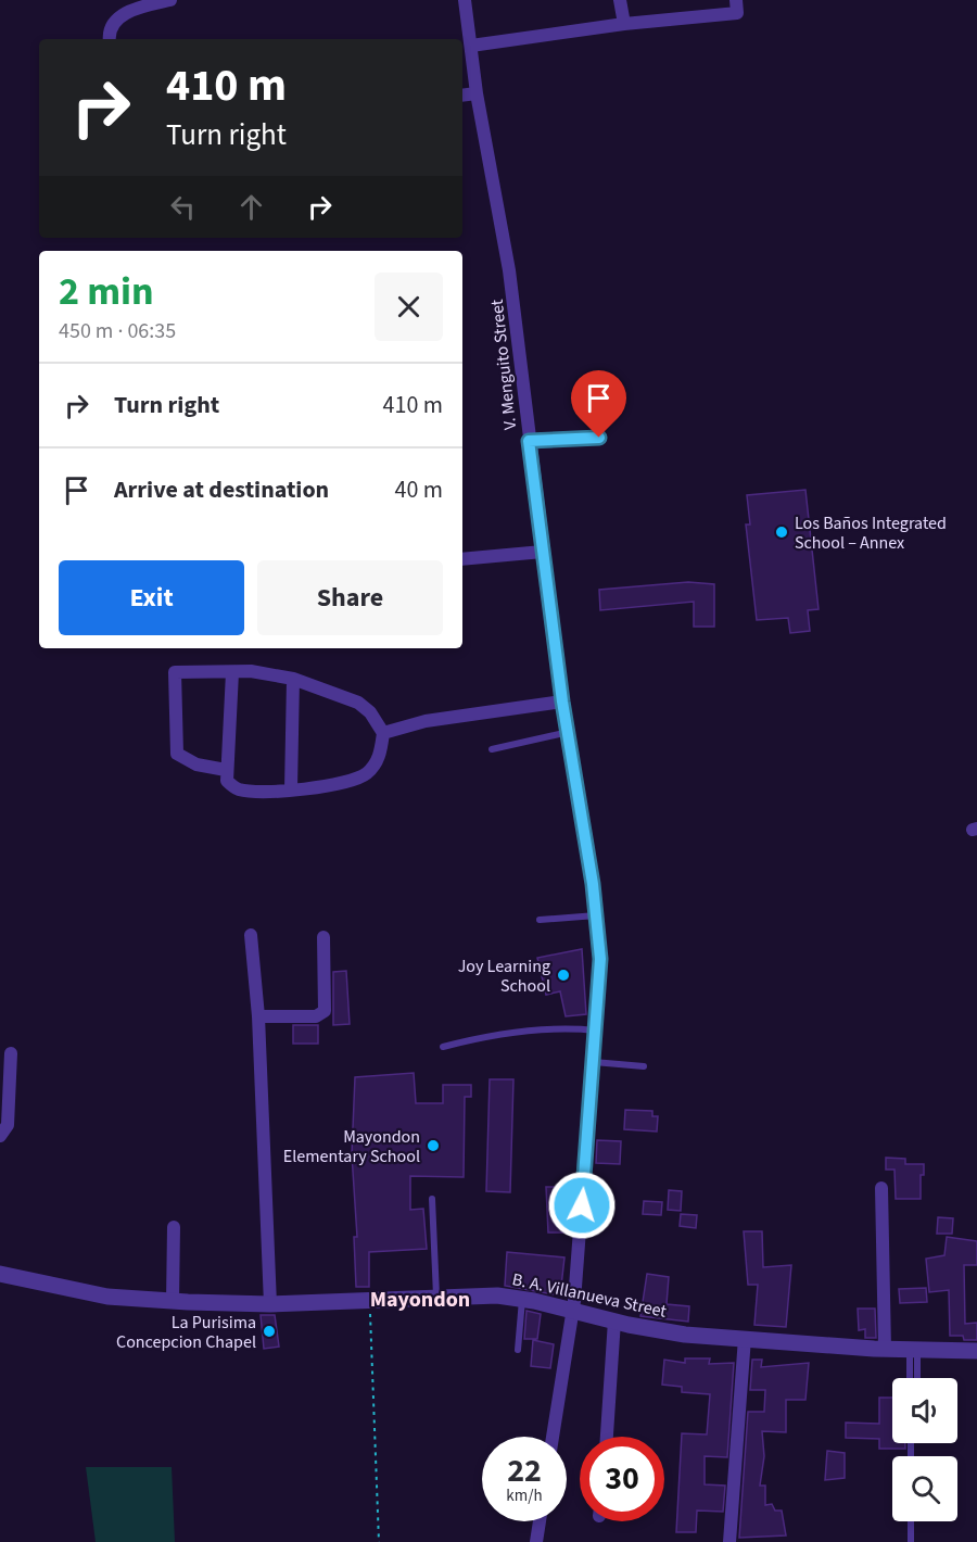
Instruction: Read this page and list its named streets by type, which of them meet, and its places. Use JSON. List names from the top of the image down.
{
  "streets": {
    "street": ["V. Menguito Street", "B. A. Villanueva Street"]
  },
  "crossings": [
    ["V. Menguito Street", "B. A. Villanueva Street"]
  ],
  "districts": ["Mayondon"],
  "places": [
    "Los Baños Integrated School – Annex",
    "Joy Learning School",
    "Mayondon Elementary School",
    "La Purisima Concepcion Chapel"
  ],
  "page": {
    "turn": ["410 m", "Turn right"],
    "heading": ["2 min", "450 m · 06:35"],
    "list": [
      {
        "name": "Turn right",
        "value": "410 m"
      },
      {
        "name": "Arrive at destination",
        "value": "40 m"
      }
    ],
    "buttons": ["Exit", "Share"],
    "speed": "22 km/h",
    "limit": "30"
  }
}
